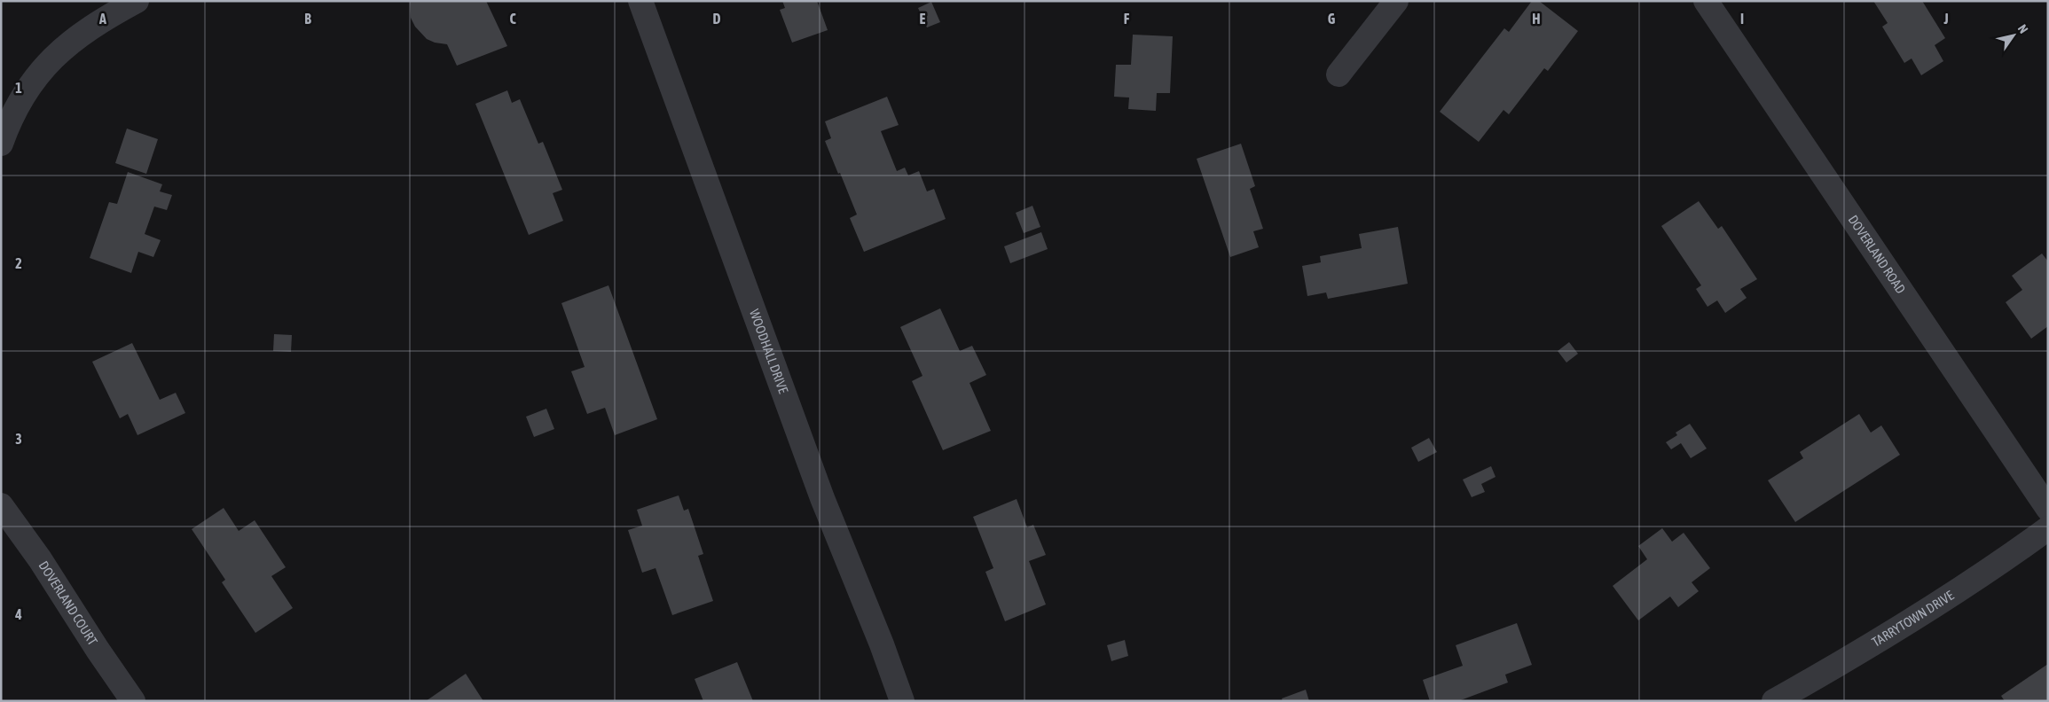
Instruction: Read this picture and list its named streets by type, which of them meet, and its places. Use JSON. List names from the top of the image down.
{
  "streets": {
    "street": [
      "DOVERLAND ROAD",
      "WOODHALL DRIVE",
      "DOVERLAND COURT",
      "TARRYTOWN DRIVE"
    ]
  },
  "north": "top right",
  "grid": {
    "columns": [
      "A",
      "B",
      "C",
      "D",
      "E",
      "F",
      "G",
      "H",
      "I",
      "J"
    ],
    "rows": [
      "1",
      "2",
      "3",
      "4"
    ]
  }
}
